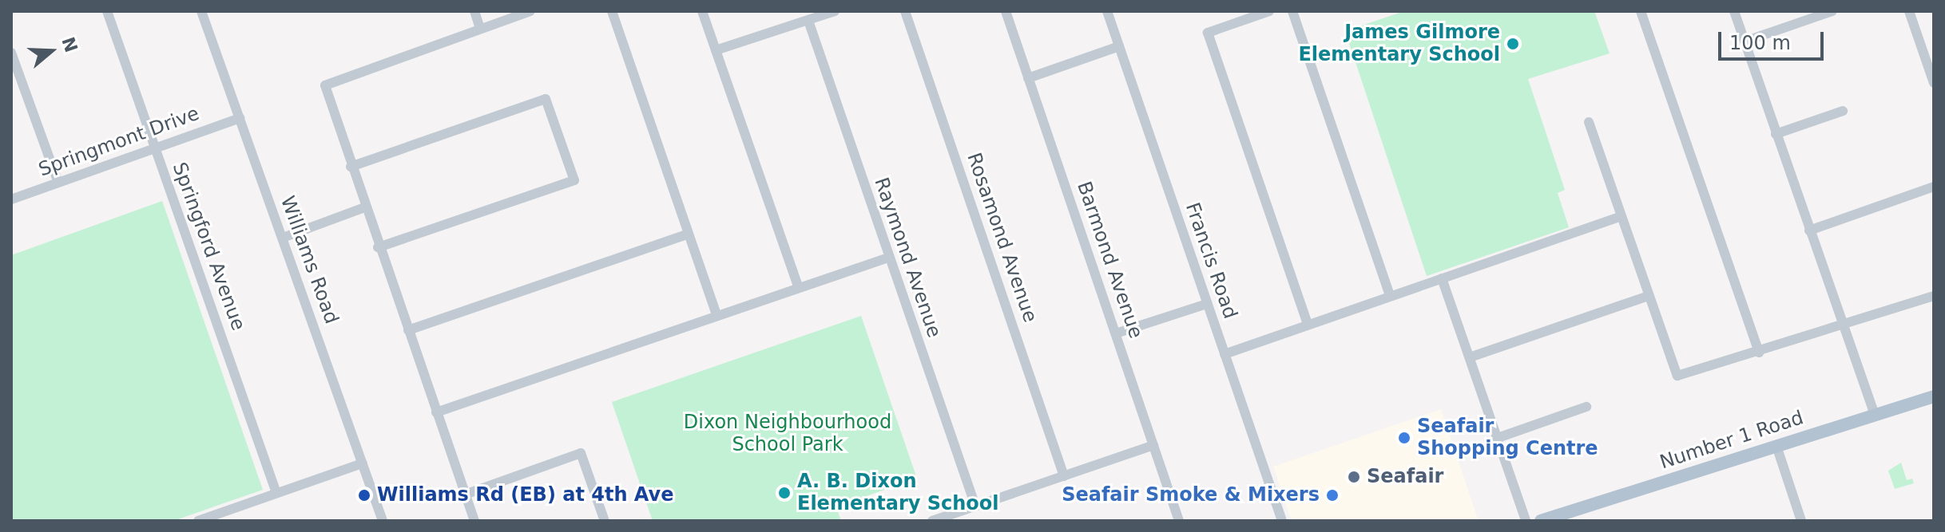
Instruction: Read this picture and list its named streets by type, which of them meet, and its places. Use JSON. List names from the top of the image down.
{
  "streets": {
    "main road": ["Number 1 Road"],
    "street": [
      "Springmont Drive",
      "Rosamond Avenue",
      "Springford Avenue",
      "Raymond Avenue",
      "Williams Road",
      "Barmond Avenue",
      "Francis Road"
    ]
  },
  "crossings": [
    ["Springmont Drive", "Springford Avenue"],
    ["Springmont Drive", "Williams Road"]
  ],
  "parks": ["Dixon Neighbourhood School Park"],
  "places": [
    "James Gilmore Elementary School",
    "Seafair Shopping Centre",
    "Seafair",
    "A. B. Dixon Elementary School",
    "Williams Rd (EB) at 4th Ave",
    "Seafair Smoke & Mixers"
  ],
  "scale_bar": "100 m",
  "north": "right"
}
